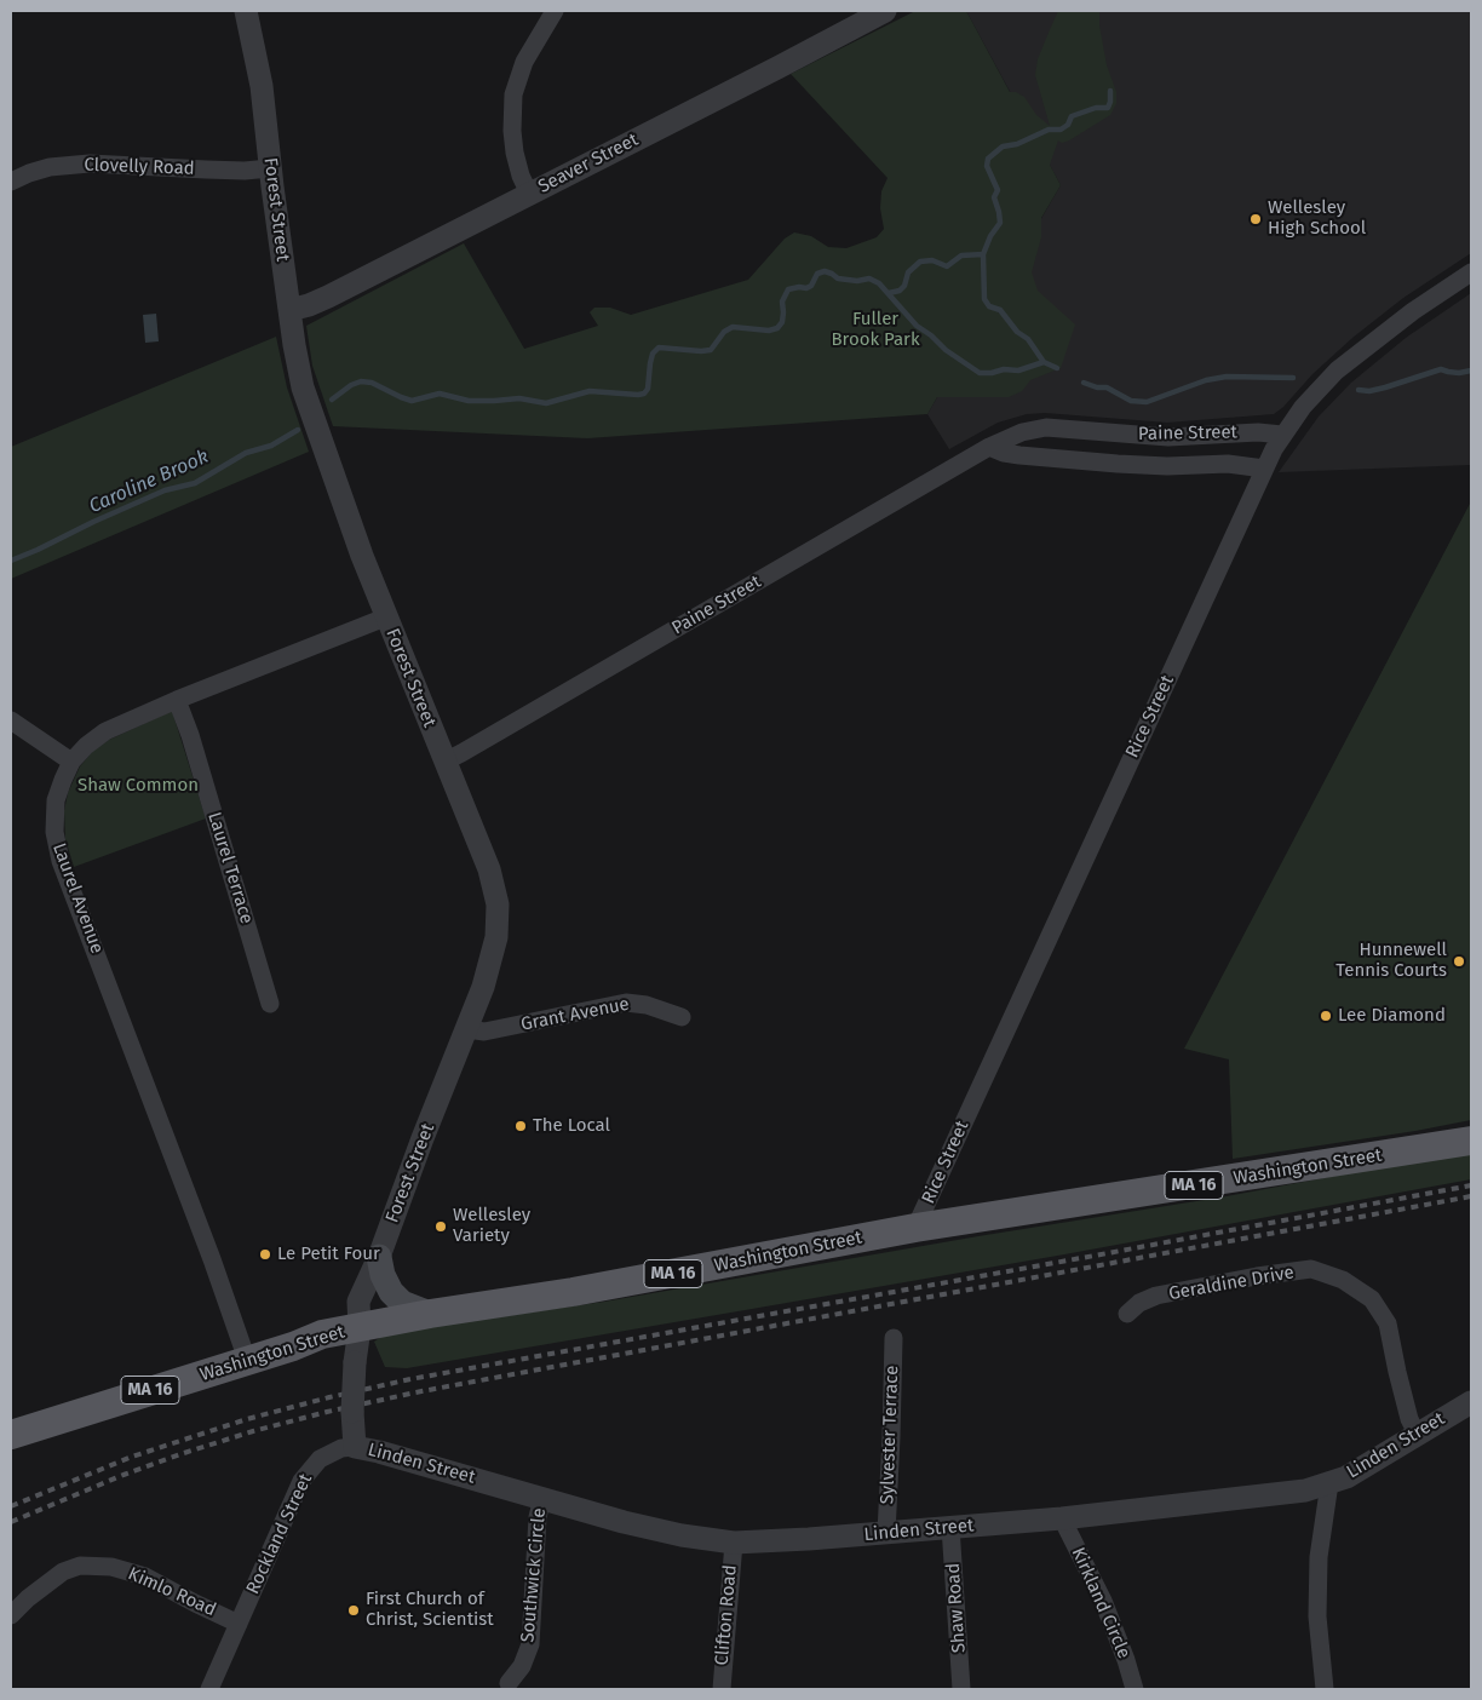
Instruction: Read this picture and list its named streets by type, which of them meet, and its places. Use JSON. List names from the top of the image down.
{
  "streets": {
    "main road": ["Washington Street", "MA 16"],
    "street": [
      "Seaver Street",
      "Clovelly Road",
      "Forest Street",
      "Paine Street",
      "Rice Street",
      "Laurel Terrace",
      "Laurel Avenue",
      "Grant Avenue",
      "Geraldine Drive",
      "Sylvester Terrace",
      "Linden Street",
      "Rockland Street",
      "Southwick Circle",
      "Kimlo Road",
      "Kirkland Circle",
      "Shaw Road",
      "Clifton Road"
    ]
  },
  "crossings": [
    ["Seaver Street", "Forest Street"],
    ["Clovelly Road", "Forest Street"],
    ["Forest Street", "Paine Street"],
    ["Forest Street", "Laurel Avenue"],
    ["Forest Street", "Grant Avenue"],
    ["Forest Street", "Washington Street"],
    ["Paine Street", "Rice Street"],
    ["Rice Street", "Washington Street"],
    ["Laurel Terrace", "Laurel Avenue"],
    ["Laurel Avenue", "Washington Street"],
    ["Geraldine Drive", "Linden Street"],
    ["Sylvester Terrace", "Linden Street"],
    ["Linden Street", "Rockland Street"],
    ["Linden Street", "Southwick Circle"],
    ["Linden Street", "Kirkland Circle"],
    ["Linden Street", "Shaw Road"],
    ["Linden Street", "Clifton Road"],
    ["Rockland Street", "Kimlo Road"]
  ],
  "water": ["Caroline Brook"],
  "parks": ["Fuller Brook Park", "Shaw Common"],
  "places": [
    "Wellesley High School",
    "Hunnewell Tennis Courts",
    "Lee Diamond",
    "The Local",
    "Wellesley Variety",
    "Le Petit Four",
    "First Church of Christ, Scientist"
  ]
}
